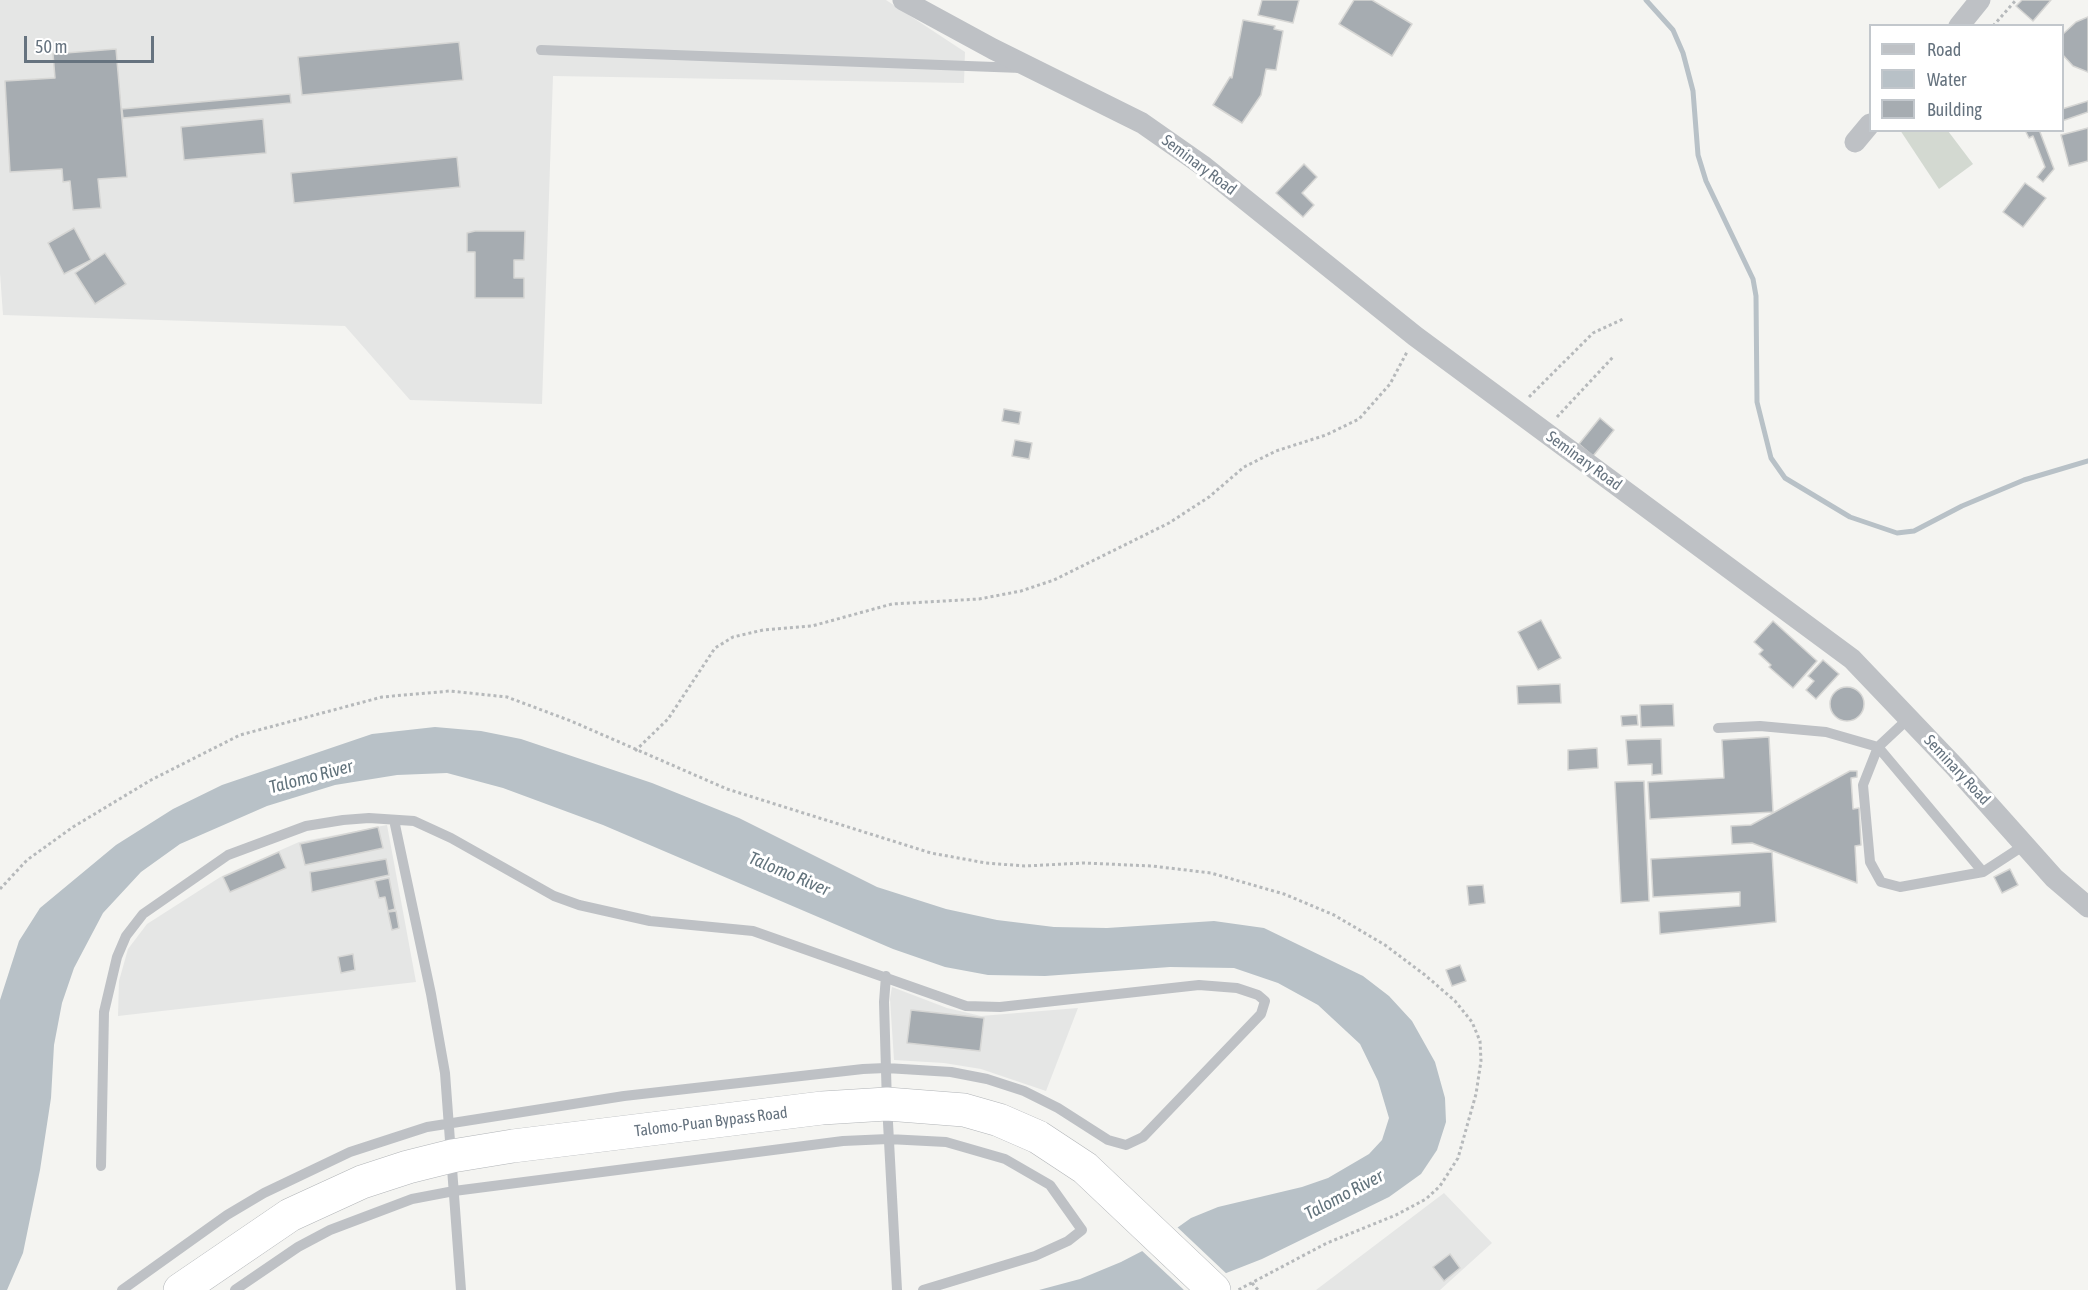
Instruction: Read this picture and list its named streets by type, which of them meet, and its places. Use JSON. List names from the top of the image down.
{
  "streets": {
    "highway": ["Talomo-Puan Bypass Road"],
    "street": ["Seminary Road"]
  },
  "water": ["Talomo River"],
  "legend": ["Road", "Water", "Building"],
  "scale_bar": "50 m"
}
